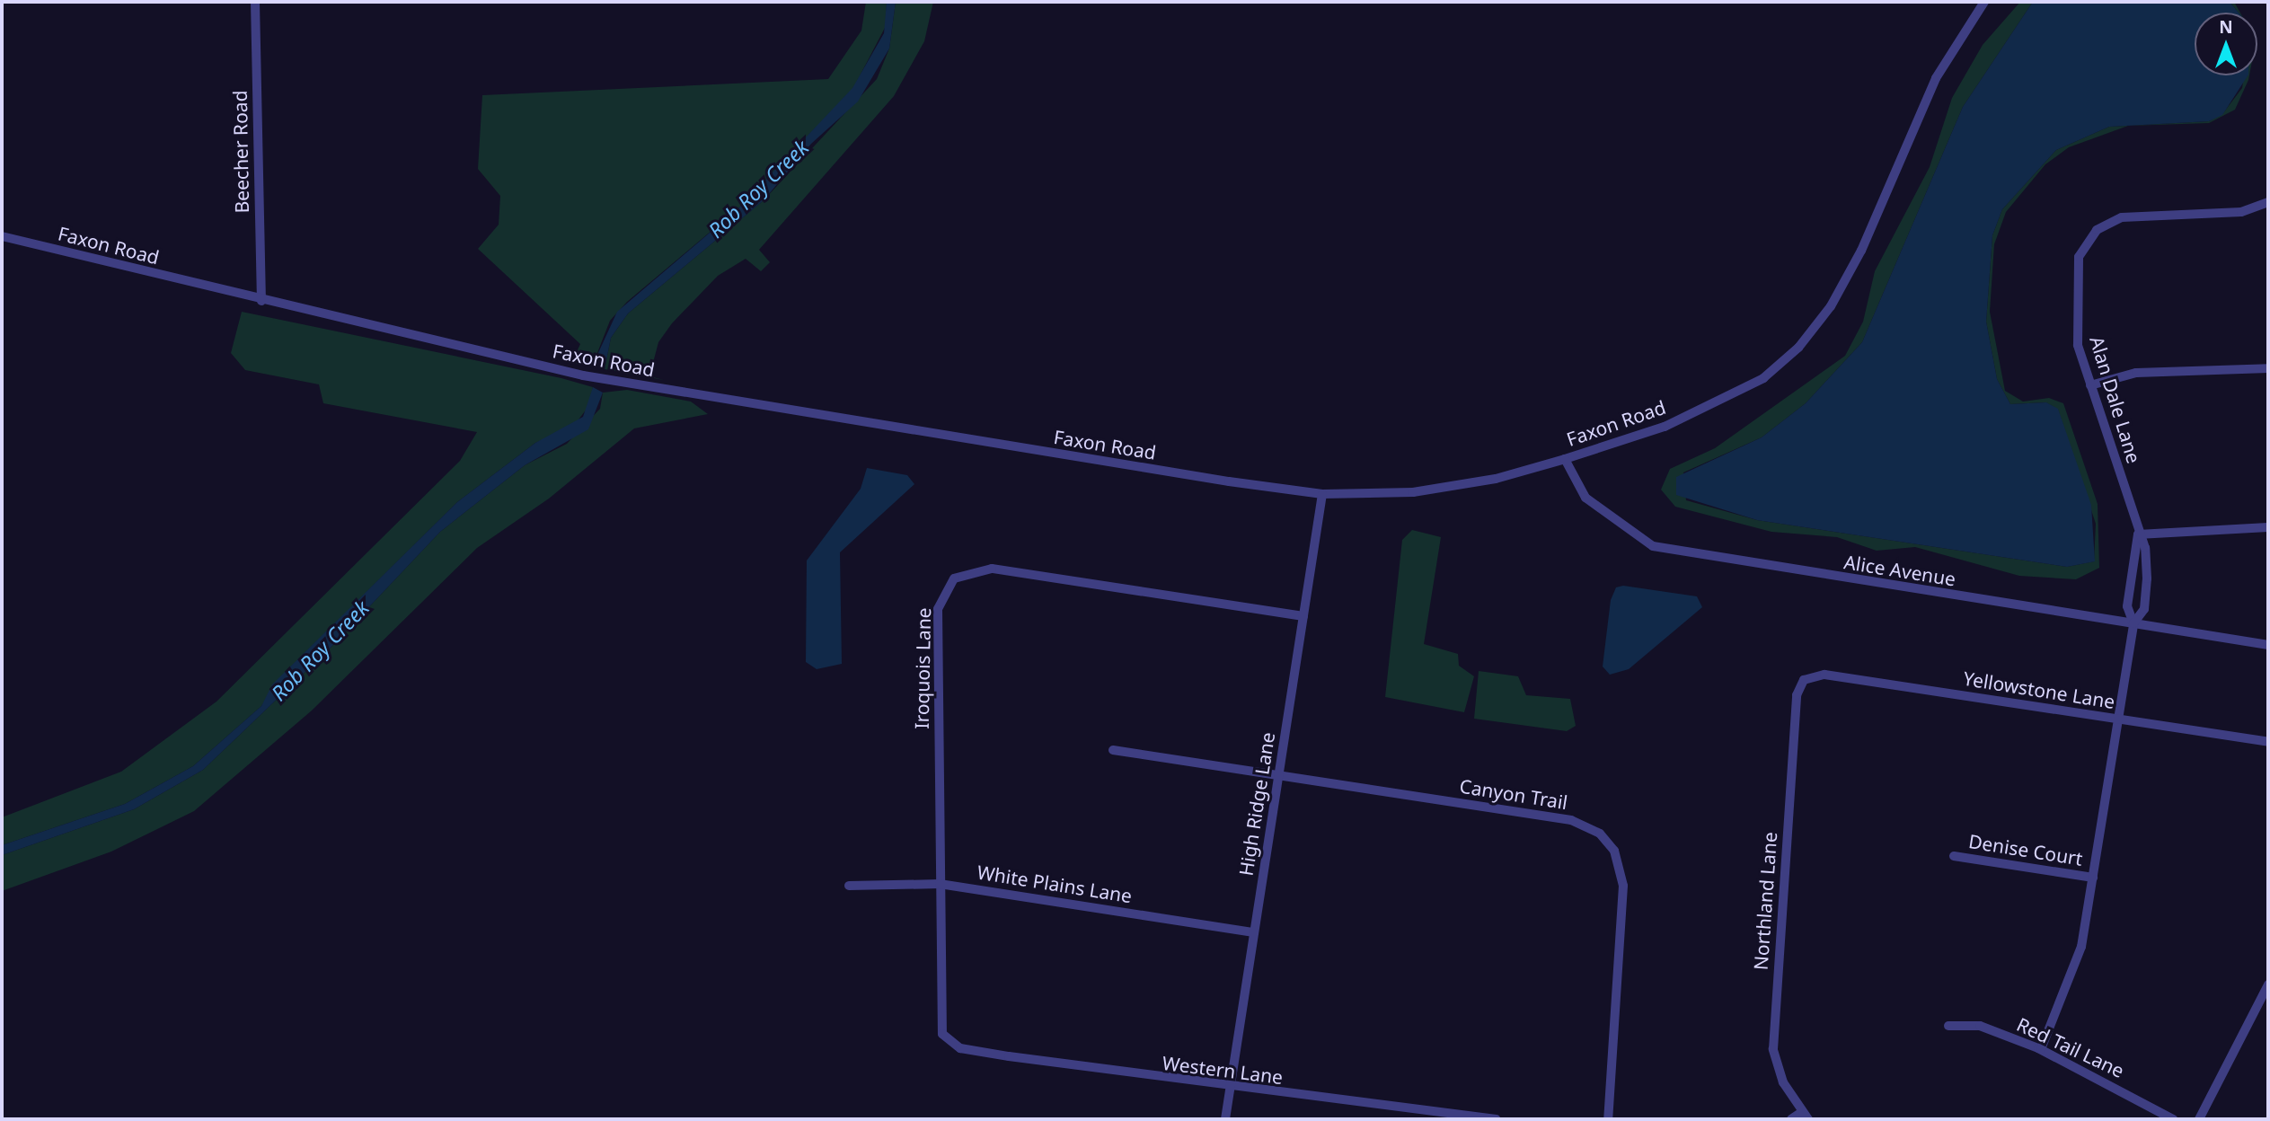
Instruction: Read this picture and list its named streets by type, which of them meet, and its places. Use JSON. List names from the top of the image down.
{
  "streets": {
    "street": [
      "Beecher Road",
      "Faxon Road",
      "Alan Dale Lane",
      "Alice Avenue",
      "Iroquois Lane",
      "Yellowstone Lane",
      "Canyon Trail",
      "High Ridge Lane",
      "Denise Court",
      "White Plains Lane",
      "Northland Lane",
      "Red Tail Lane",
      "Western Lane"
    ]
  },
  "crossings": [
    ["Beecher Road", "Faxon Road"],
    ["Faxon Road", "Alice Avenue"],
    ["Faxon Road", "High Ridge Lane"],
    ["Alan Dale Lane", "Alice Avenue"],
    ["Alan Dale Lane", "Yellowstone Lane"],
    ["Alan Dale Lane", "Denise Court"],
    ["Alan Dale Lane", "Red Tail Lane"],
    ["Iroquois Lane", "High Ridge Lane"],
    ["Iroquois Lane", "White Plains Lane"],
    ["Iroquois Lane", "Western Lane"],
    ["Yellowstone Lane", "Northland Lane"],
    ["Canyon Trail", "High Ridge Lane"],
    ["High Ridge Lane", "White Plains Lane"],
    ["High Ridge Lane", "Western Lane"]
  ],
  "water": ["Rob Roy Creek"],
  "north": "top"
}
